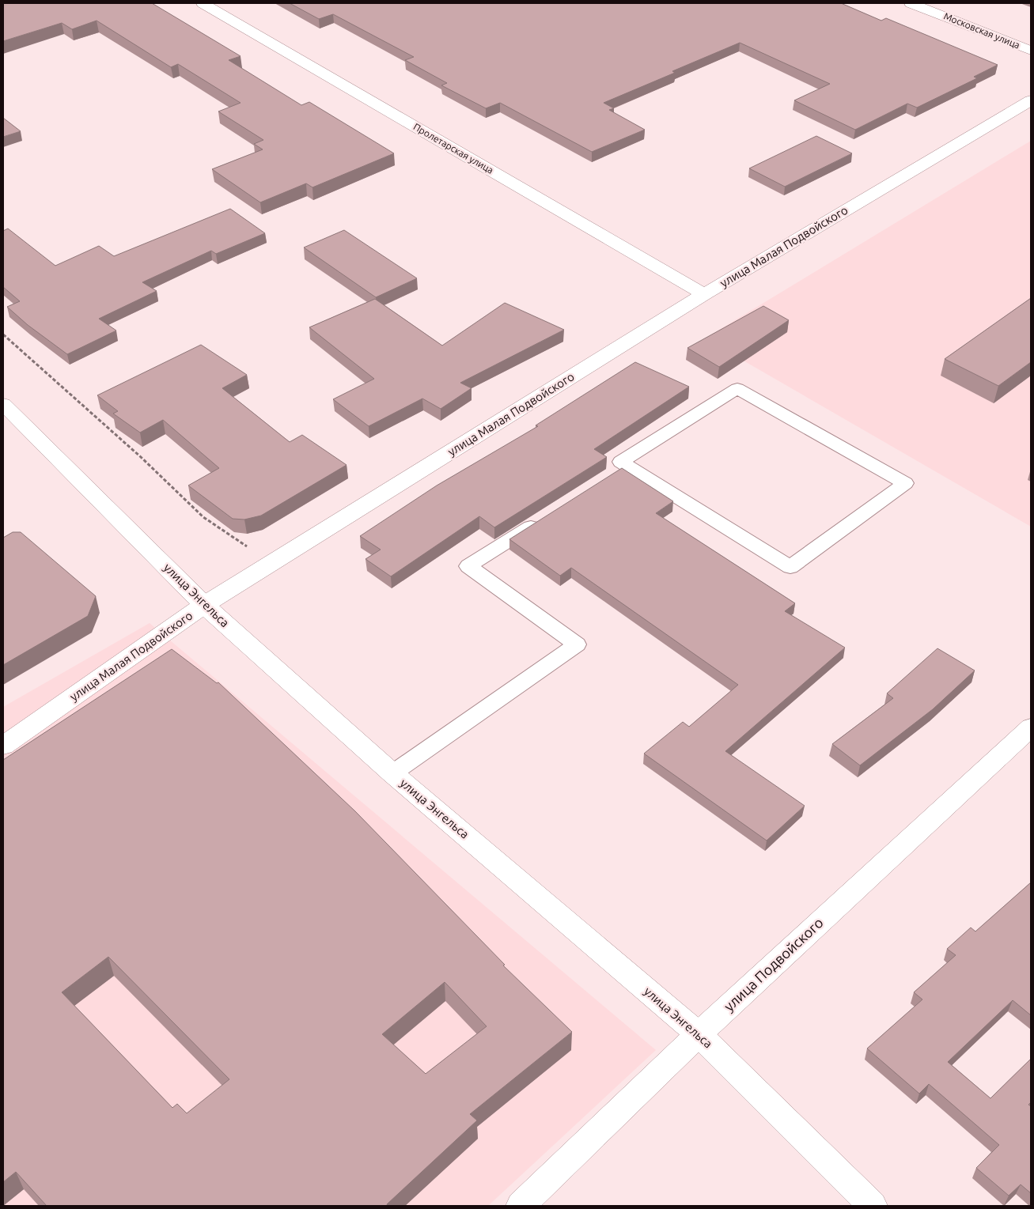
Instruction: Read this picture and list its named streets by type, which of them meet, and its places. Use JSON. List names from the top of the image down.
{
  "streets": {
    "street": [
      "Московская улица",
      "Пролетарская улица",
      "улица Малая Подвойского",
      "улица Энгельса",
      "улица Подвойского"
    ]
  },
  "crossings": [
    ["Пролетарская улица", "улица Малая Подвойского"],
    ["улица Малая Подвойского", "улица Энгельса"],
    ["улица Энгельса", "улица Подвойского"]
  ]
}
